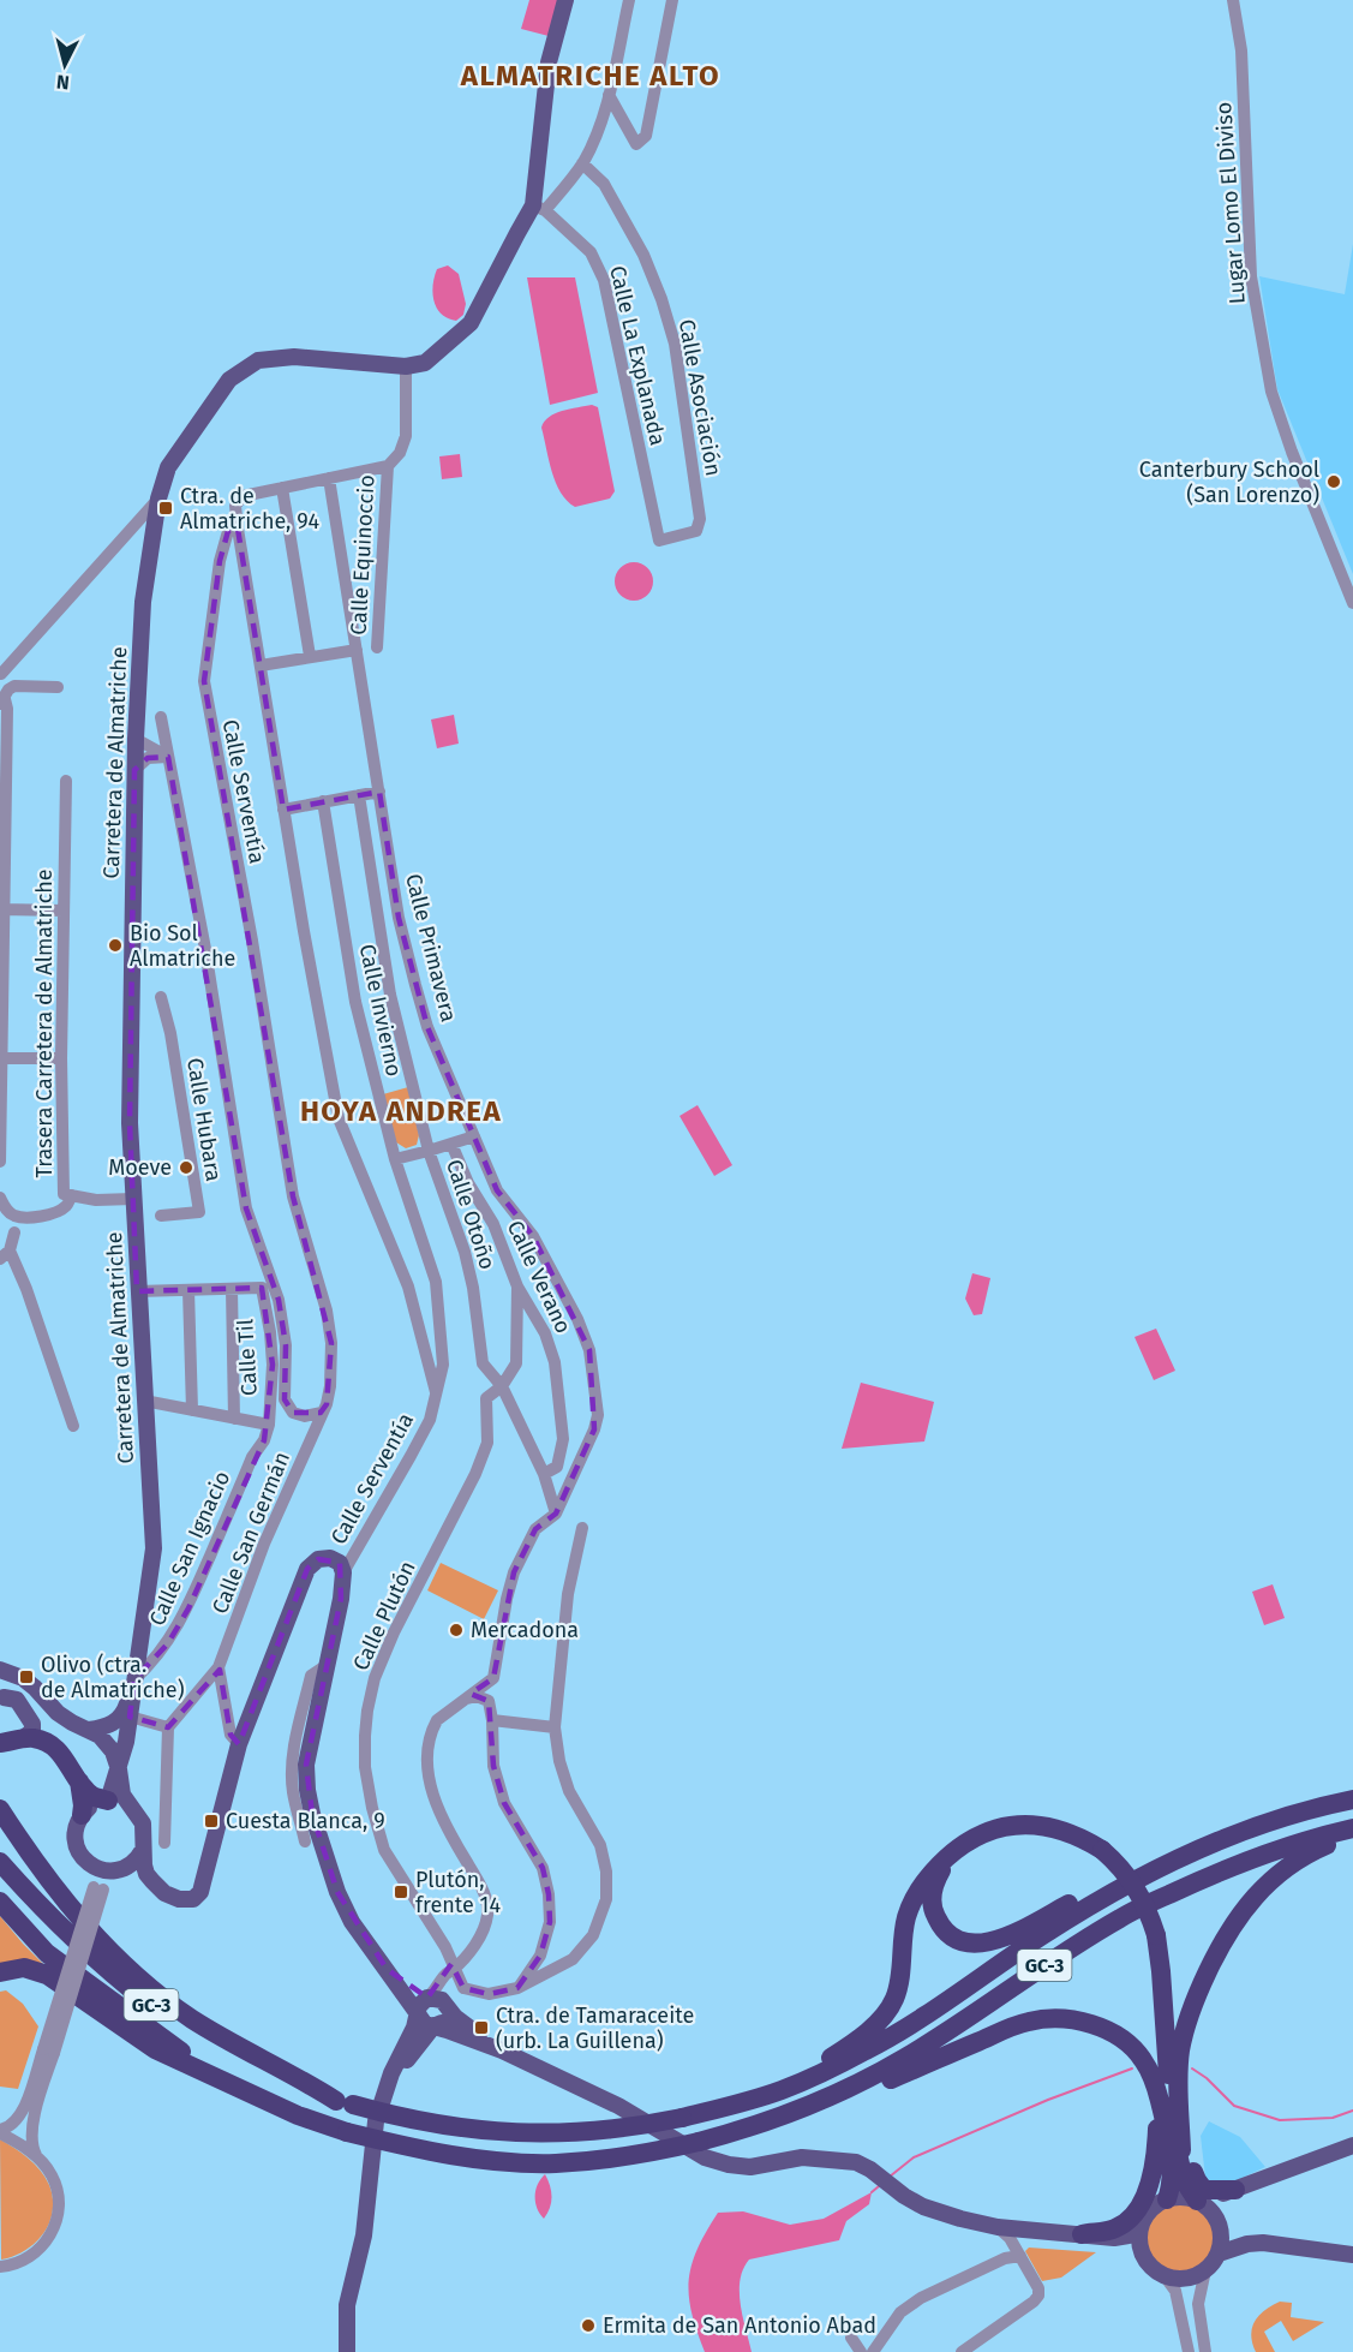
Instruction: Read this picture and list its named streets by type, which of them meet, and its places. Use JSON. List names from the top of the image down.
{
  "streets": {
    "highway": ["GC-3"],
    "main road": ["Carretera de Almatriche"],
    "street": [
      "Lugar Lomo El Diviso",
      "Calle La Explanada",
      "Calle Asociación",
      "Calle Equinoccio",
      "Calle Serventía",
      "Calle Primavera",
      "Calle Invierno",
      "Trasera Carretera de Almatriche",
      "Calle Hubara",
      "Calle Otoño",
      "Calle Verano",
      "Calle Til",
      "Calle San Germán",
      "Calle San Ignacio",
      "Calle Plutón"
    ]
  },
  "crossings": [
    ["Calle La Explanada", "Calle Asociación"],
    ["Calle La Explanada", "Carretera de Almatriche"],
    ["Carretera de Almatriche", "Trasera Carretera de Almatriche"],
    ["Carretera de Almatriche", "Calle San Ignacio"],
    ["Calle Serventía", "Calle Invierno"],
    ["Calle Serventía", "Calle San Germán"],
    ["Calle Otoño", "Calle Verano"],
    ["Calle Otoño", "Calle Plutón"],
    ["Calle Til", "Calle San Ignacio"]
  ],
  "districts": ["ALMATRICHE ALTO", "HOYA ANDREA"],
  "places": {
    "other": [
      "Canterbury School (San Lorenzo)",
      "Bio Sol Almatriche",
      "Moeve",
      "Mercadona",
      "Ermita de San Antonio Abad"
    ],
    "transit": [
      "Ctra. de Almatriche, 94",
      "Olivo (ctra. de Almatriche)",
      "Cuesta Blanca, 9",
      "Plutón, frente 14",
      "Ctra. de Tamaraceite (urb. La Guillena)"
    ]
  },
  "north": "bottom"
}
